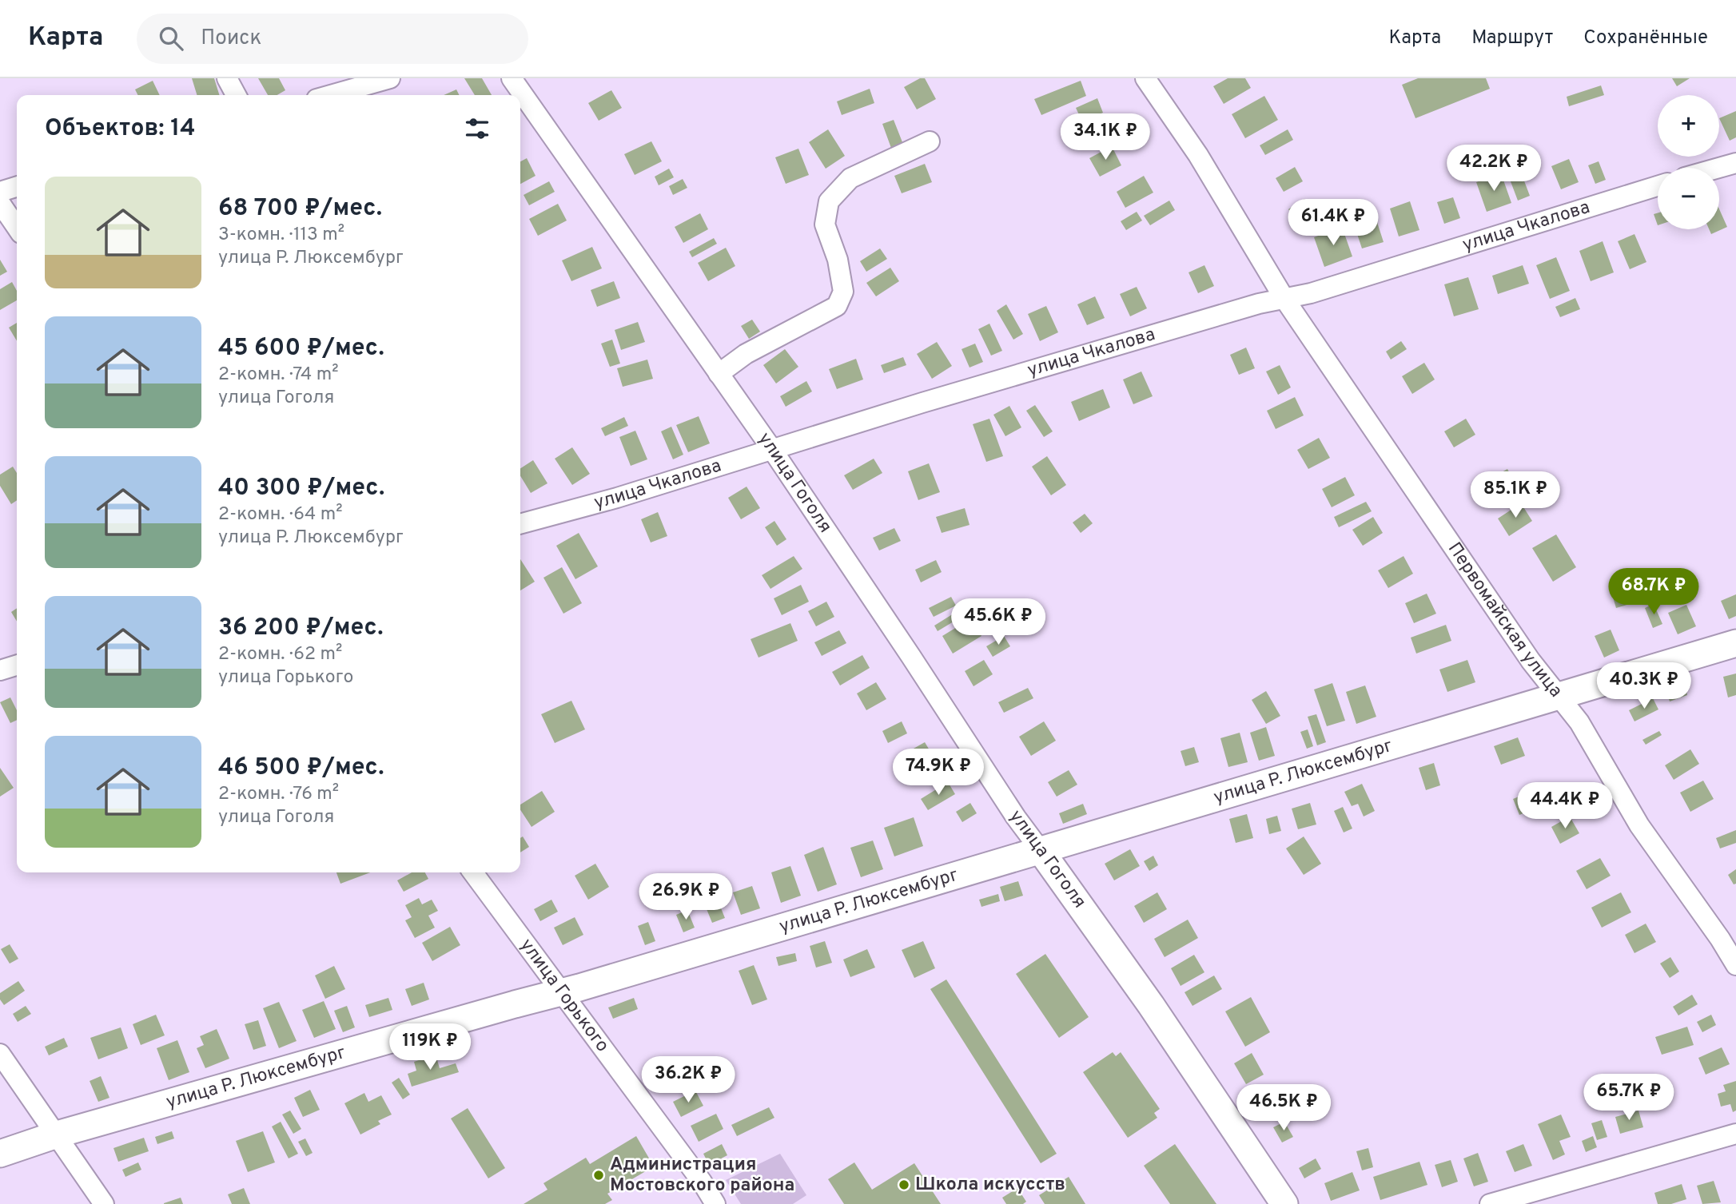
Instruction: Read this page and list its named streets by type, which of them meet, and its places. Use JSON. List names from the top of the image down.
{
  "streets": {
    "street": [
      "улица Чкалова",
      "улица Гоголя",
      "Первомайская улица",
      "улица Р. Люксембург",
      "улица Горького"
    ]
  },
  "crossings": [
    ["улица Чкалова", "улица Гоголя"],
    ["улица Чкалова", "Первомайская улица"],
    ["улица Гоголя", "улица Р. Люксембург"],
    ["Первомайская улица", "улица Р. Люксембург"],
    ["улица Р. Люксембург", "улица Горького"]
  ],
  "places": ["Администрация Мостовского района", "Школа искусств"],
  "page": {
    "header": "Карта",
    "search": "Поиск",
    "nav": ["Карта", "Маршрут", "Сохранённые"],
    "map_buttons": ["+", "−"],
    "heading": "Объектов: 14",
    "price": [
      "34.1K ₽",
      "42.2K ₽",
      "61.4K ₽",
      "85.1K ₽",
      "68.7K ₽",
      "45.6K ₽",
      "40.3K ₽",
      "74.9K ₽",
      "44.4K ₽",
      "26.9K ₽",
      "119K ₽",
      "36.2K ₽",
      "65.7K ₽",
      "46.5K ₽"
    ],
    "list": [
      {
        "name": "68 700 ₽/мес.",
        "note": "3-комн. · 113 m² · улица Р. Люксембург"
      },
      {
        "name": "45 600 ₽/мес.",
        "note": "2-комн. · 74 m² · улица Гоголя"
      },
      {
        "name": "40 300 ₽/мес.",
        "note": "2-комн. · 64 m² · улица Р. Люксембург"
      },
      {
        "name": "36 200 ₽/мес.",
        "note": "2-комн. · 62 m² · улица Горького"
      },
      {
        "name": "46 500 ₽/мес.",
        "note": "2-комн. · 76 m² · улица Гоголя"
      }
    ]
  }
}
